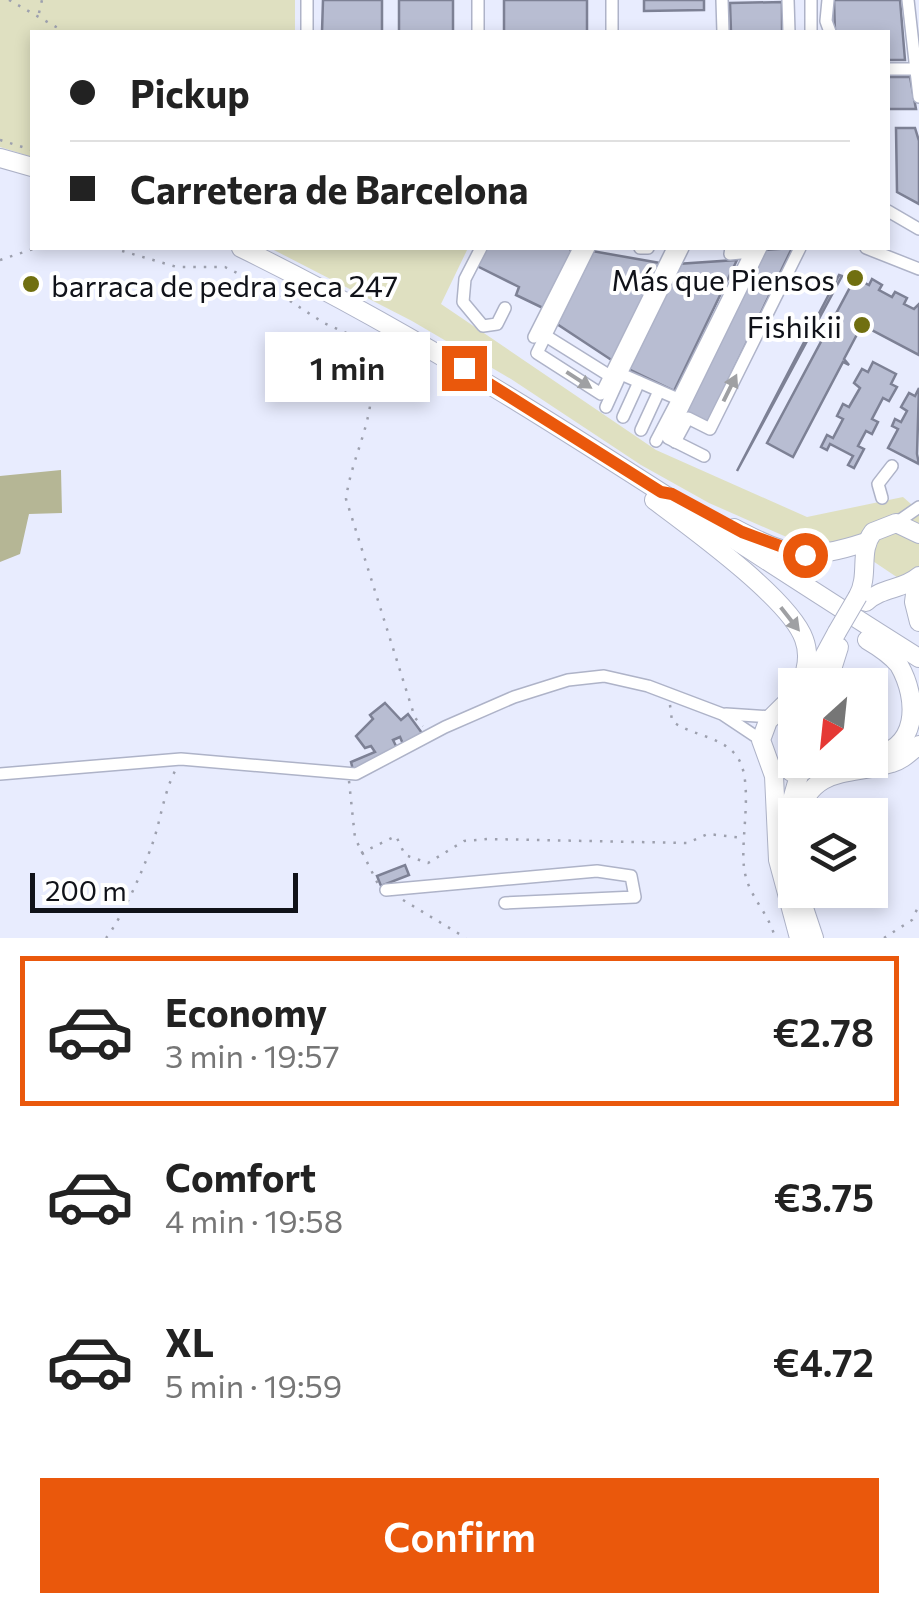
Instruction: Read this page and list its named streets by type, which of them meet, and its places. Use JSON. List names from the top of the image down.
{
  "places": ["Más que Piensos", "barraca de pedra seca 247", "Fishikii"],
  "scale_bar": "200 m",
  "north": "bottom left",
  "page": {
    "banner": ["Pickup", "Carretera de Barcelona"],
    "bubble": "1 min",
    "scale": "200 m",
    "list": [
      {
        "name": "Economy",
        "note": "3 min · 19:57",
        "value": "€2.78"
      },
      {
        "name": "Comfort",
        "note": "4 min · 19:58",
        "value": "€3.75"
      },
      {
        "name": "XL",
        "note": "5 min · 19:59",
        "value": "€4.72"
      }
    ],
    "buttons": "Confirm"
  }
}
